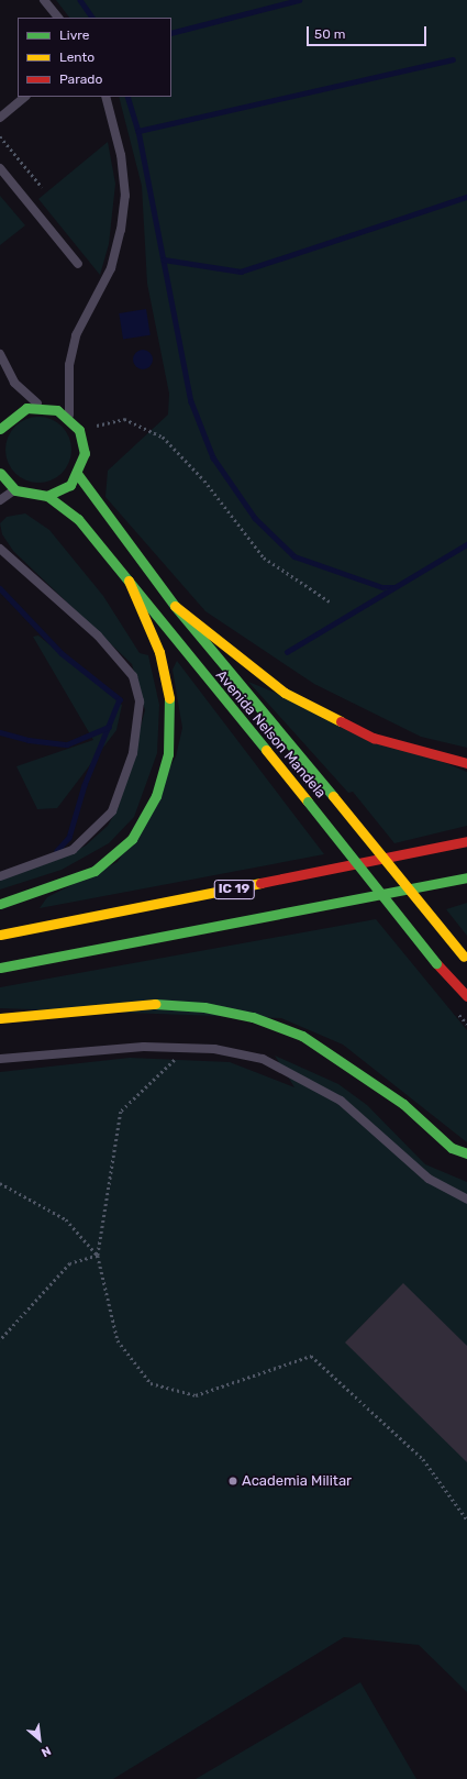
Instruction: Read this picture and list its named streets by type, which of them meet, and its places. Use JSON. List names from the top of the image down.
{
  "streets": {
    "main road": ["Avenida Nelson Mandela", "IC 19"]
  },
  "places": ["Academia Militar"],
  "legend": ["Livre", "Lento", "Parado"],
  "scale_bar": "50 m",
  "north": "bottom right"
}
